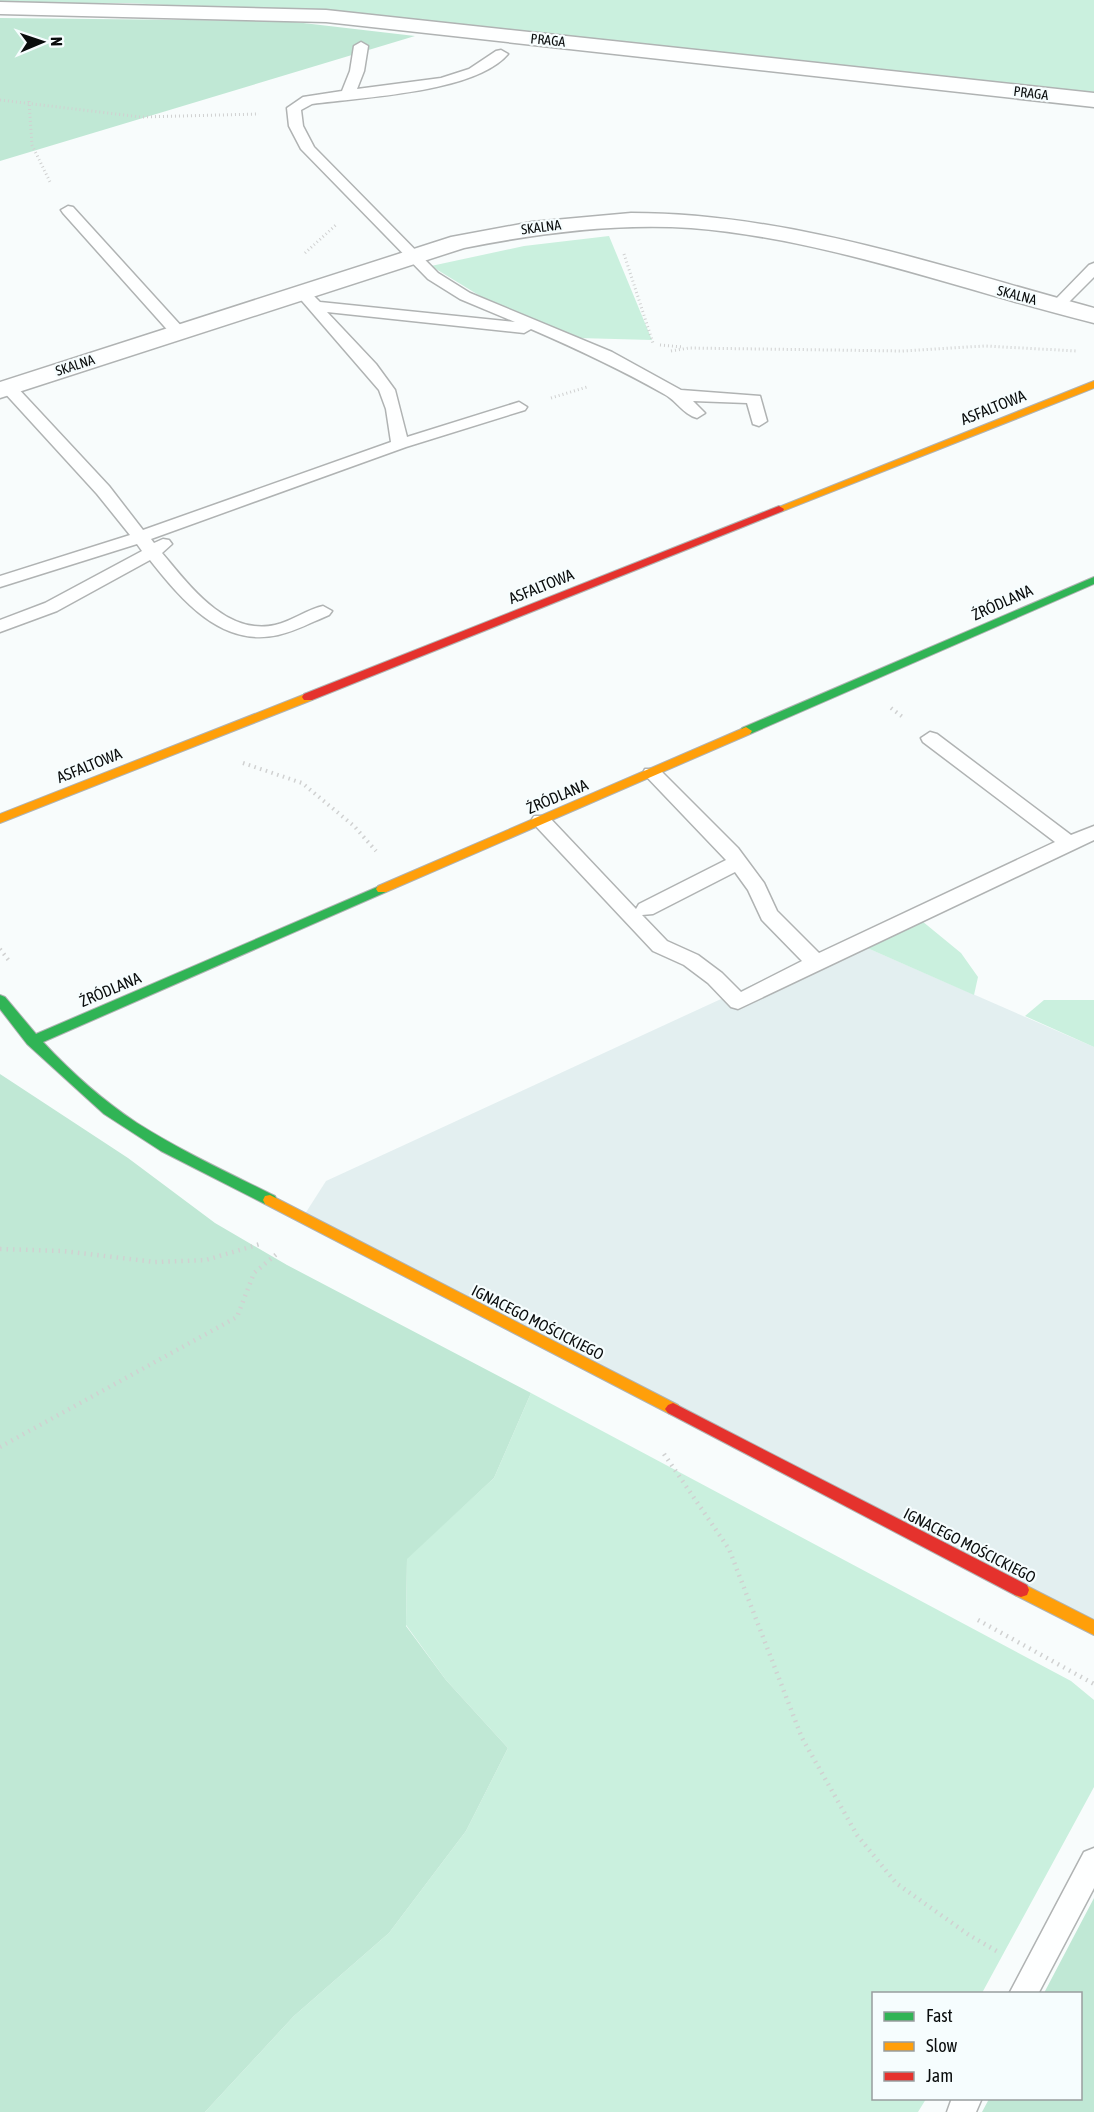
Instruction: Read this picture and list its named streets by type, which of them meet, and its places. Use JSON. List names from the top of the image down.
{
  "streets": {
    "street": [
      "PRAGA",
      "SKALNA",
      "ASFALTOWA",
      "ŹRÓDLANA",
      "IGNACEGO MOŚCICKIEGO"
    ]
  },
  "crossings": [
    ["ŹRÓDLANA", "IGNACEGO MOŚCICKIEGO"]
  ],
  "legend": ["Fast", "Slow", "Jam"],
  "north": "right"
}
